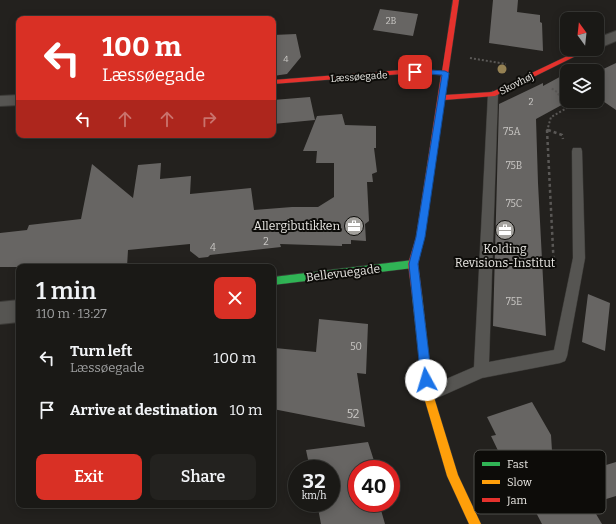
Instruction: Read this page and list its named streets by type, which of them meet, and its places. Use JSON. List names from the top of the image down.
{
  "streets": {
    "street": ["Læssøegade", "Skovhøj", "Bellevuegade"]
  },
  "places": {
    "office": ["Allergibutikken", "Kolding Revisions-Institut"]
  },
  "house_numbers": [
    "2B",
    "4",
    "2",
    "75A",
    "75B",
    "75C",
    "2",
    "4",
    "75E",
    "50",
    "52"
  ],
  "legend": ["Fast", "Slow", "Jam"],
  "north": "top",
  "page": {
    "turn": ["100 m", "Læssøegade"],
    "heading": ["1 min", "110 m · 13:27"],
    "list": [
      {
        "name": "Turn left",
        "note": "Læssøegade",
        "value": "100 m"
      },
      {
        "name": "Arrive at destination",
        "value": "10 m"
      }
    ],
    "buttons": ["Exit", "Share"],
    "speed": "32 km/h",
    "limit": "40"
  }
}
